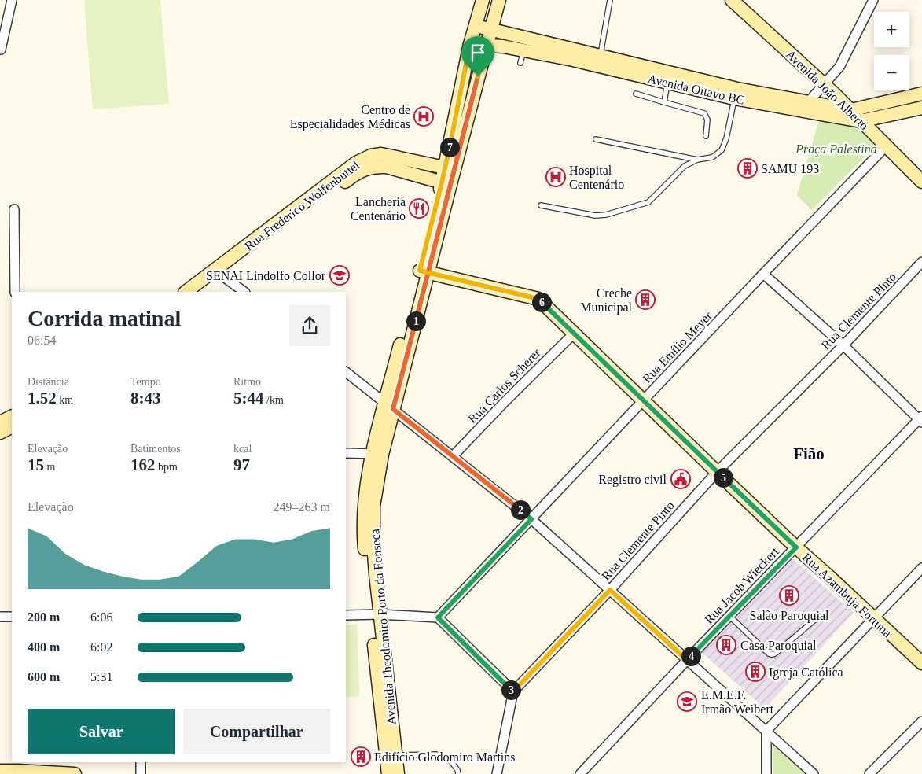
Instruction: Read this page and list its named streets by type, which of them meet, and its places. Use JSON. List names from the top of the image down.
{
  "streets": {
    "street": [
      "Avenida Oitavo BC",
      "Avenida João Alberto",
      "Rua Frederico Wolfenbuttel",
      "Rua Clemente Pinto",
      "Rua Emílio Meyer",
      "Rua Carlos Scherer",
      "Rua Jacob Wieckert",
      "Rua Azambuja Fortuna",
      "Avenida Theodomiro Porto da Fonseca"
    ]
  },
  "crossings": [
    ["Avenida Oitavo BC", "Avenida João Alberto"],
    ["Avenida Oitavo BC", "Avenida Theodomiro Porto da Fonseca"],
    ["Avenida João Alberto", "Rua Emílio Meyer"],
    ["Rua Frederico Wolfenbuttel", "Avenida Theodomiro Porto da Fonseca"],
    ["Rua Clemente Pinto", "Rua Azambuja Fortuna"],
    ["Rua Emílio Meyer", "Rua Azambuja Fortuna"],
    ["Rua Carlos Scherer", "Rua Azambuja Fortuna"],
    ["Rua Jacob Wieckert", "Rua Azambuja Fortuna"],
    ["Rua Azambuja Fortuna", "Avenida Theodomiro Porto da Fonseca"]
  ],
  "districts": ["Fião"],
  "parks": ["Praça Palestina"],
  "places": {
    "hospital": ["Centro de Especialidades Médicas", "Hospital Centenário"],
    "building": [
      "SAMU 193",
      "Creche Municipal",
      "Salão Paroquial",
      "Casa Paroquial",
      "Igreja Católica",
      "Edifício Glodomiro Martins"
    ],
    "restaurant": ["Lancheria Centenário"],
    "school or university": ["SENAI Lindolfo Collor", "E.M.E.F. Irmão Weibert"],
    "public building": ["Registro civil"]
  },
  "page": {
    "map_buttons": ["+", "−"],
    "pins": [
      "7",
      "6",
      "1",
      "5",
      "2",
      "4",
      "3"
    ],
    "heading": ["Corrida matinal", "06:54"],
    "stats": [
      ["Distância", "1.52 km"],
      ["Tempo", "8:43"],
      ["Ritmo", "5:44 /km"],
      ["Elevação", "15 m"],
      ["Batimentos", "162 bpm"],
      ["kcal", "97"]
    ],
    "chart": ["Elevação", "249–263 m"],
    "list": [
      {
        "name": "200 m",
        "note": "6:06"
      },
      {
        "name": "400 m",
        "note": "6:02"
      },
      {
        "name": "600 m",
        "note": "5:31"
      }
    ],
    "buttons": ["Salvar", "Compartilhar"]
  }
}
